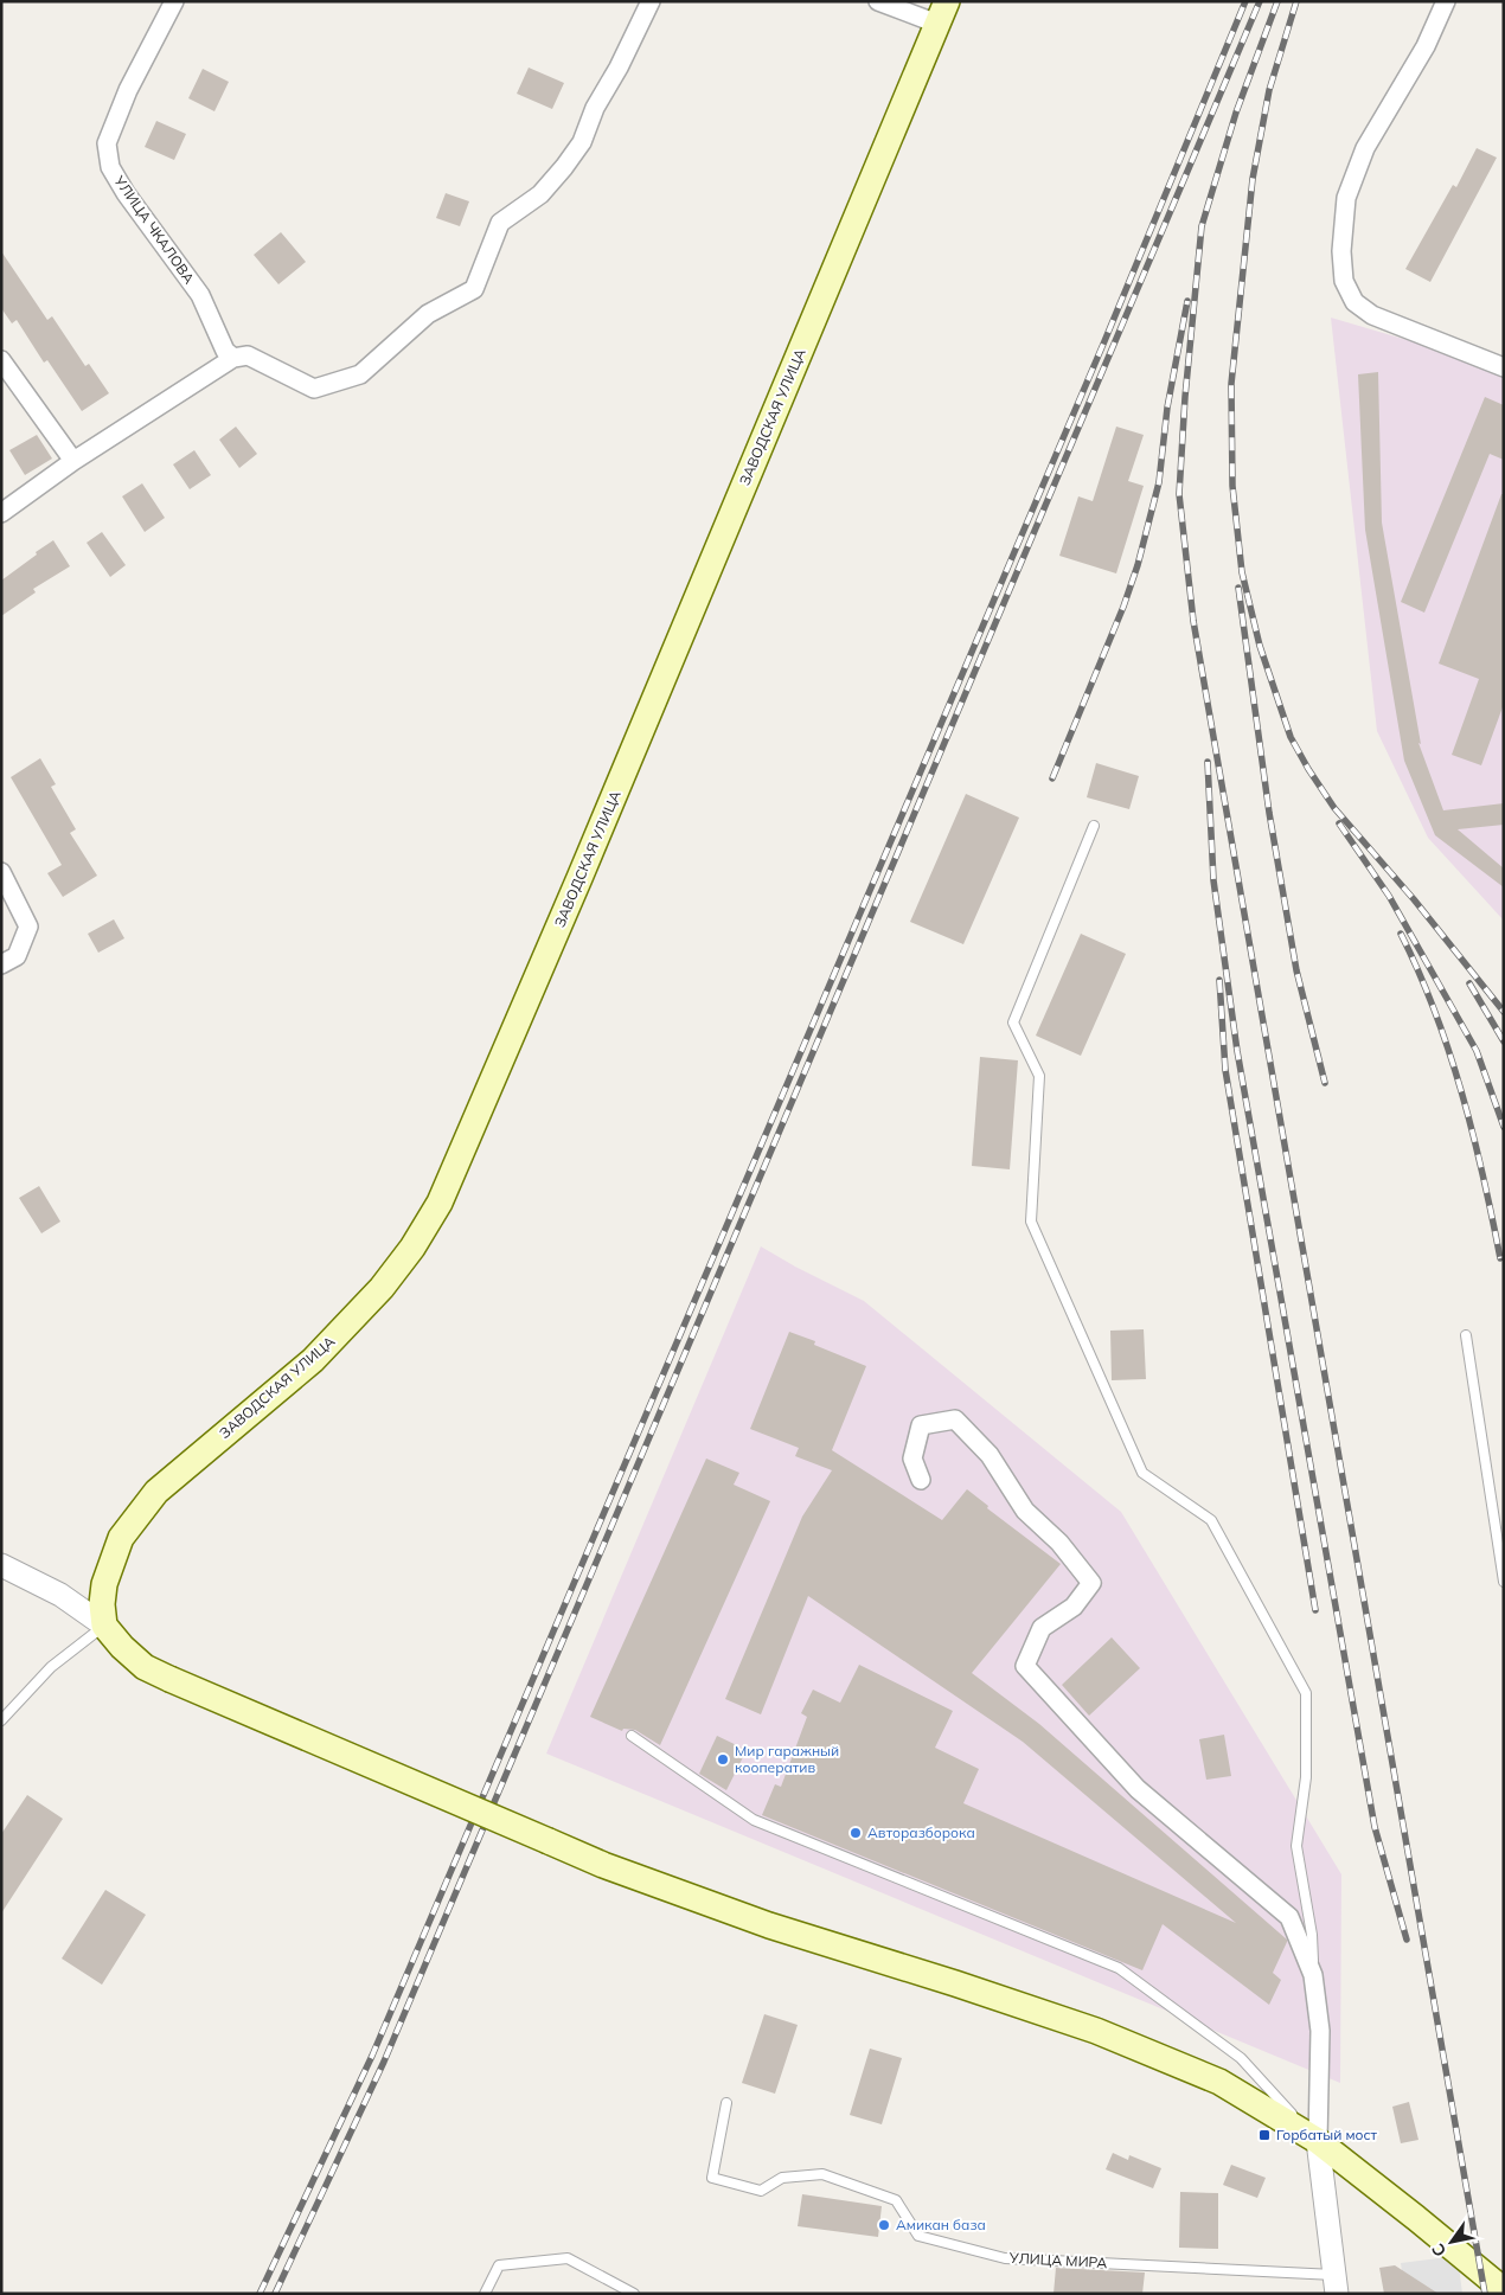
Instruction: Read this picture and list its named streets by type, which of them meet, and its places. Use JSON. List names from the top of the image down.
{
  "streets": {
    "main road": ["ЗАВОДСКАЯ УЛИЦА"],
    "street": ["УЛИЦА ЧКАЛОВА"],
    "lane": ["УЛИЦА МИРА"]
  },
  "places": {
    "other": ["Мир гаражный кооператив", "Авторазборока", "Амикан база"],
    "transit": ["Горбатый мост"]
  },
  "north": "bottom left"
}
